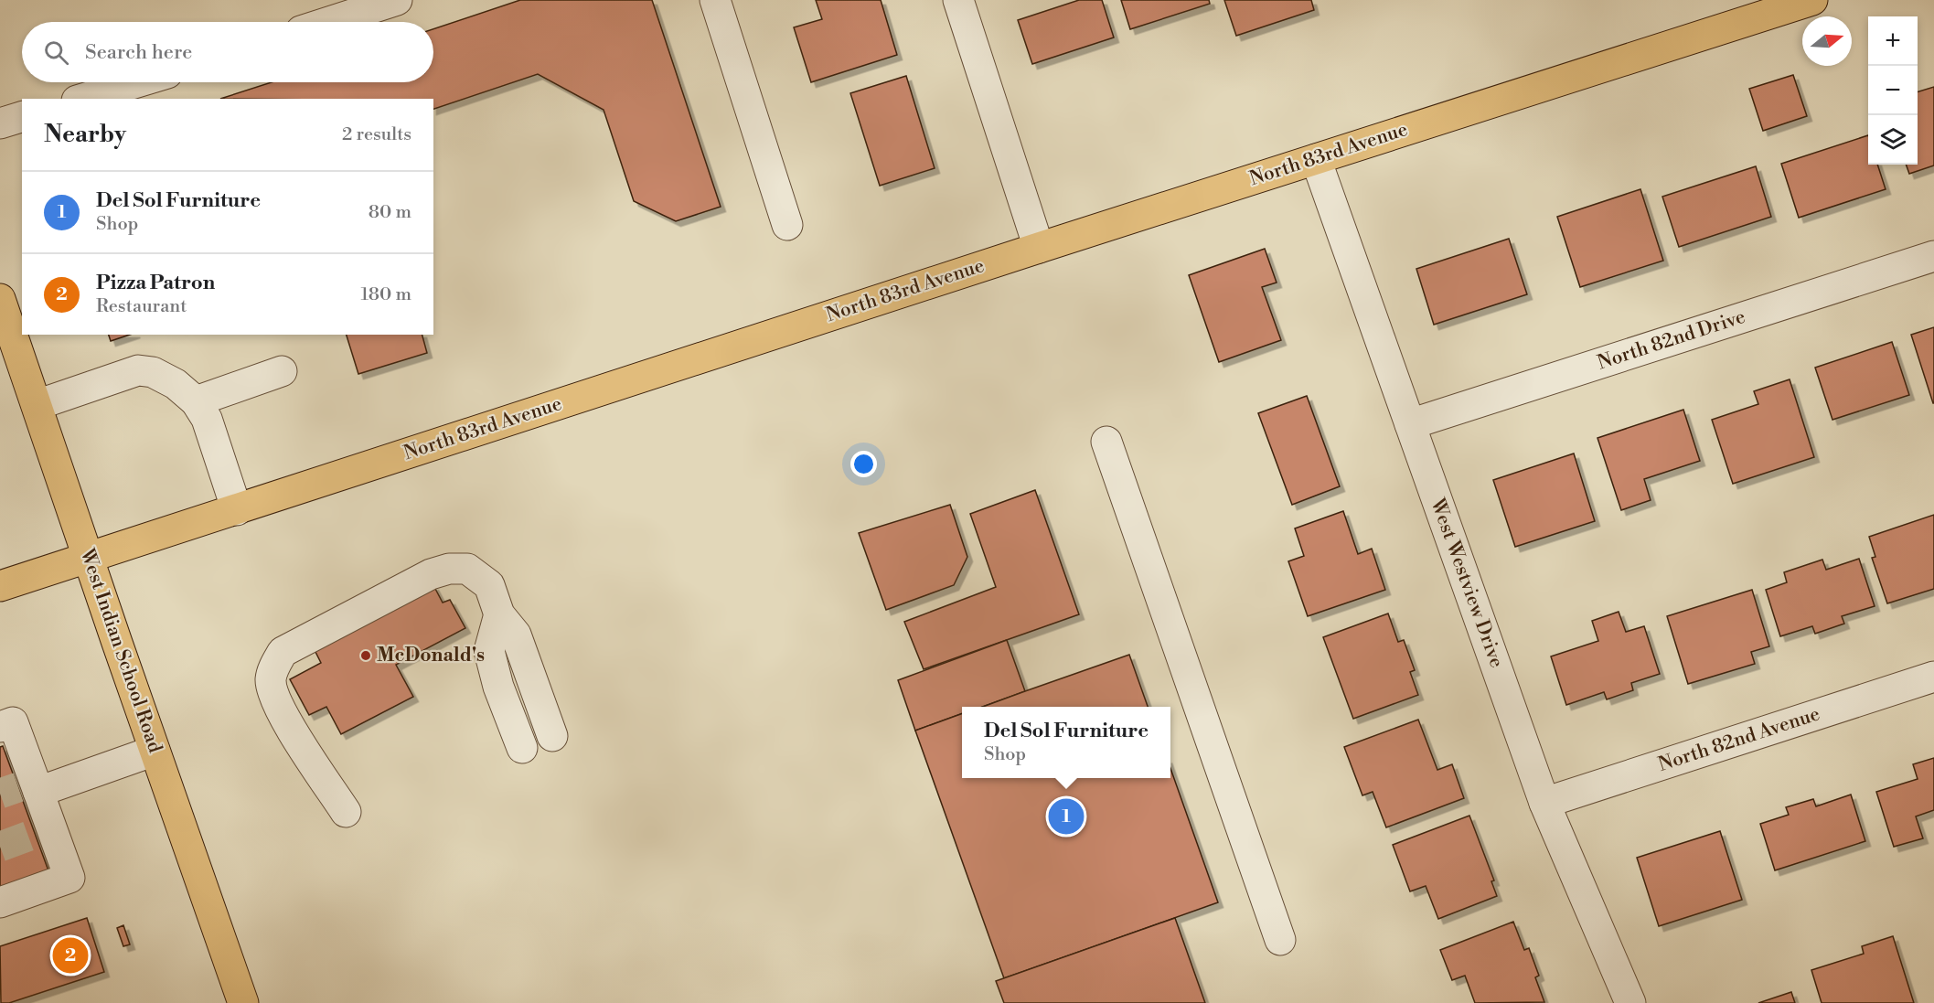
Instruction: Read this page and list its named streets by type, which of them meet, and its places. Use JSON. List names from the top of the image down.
{
  "streets": {
    "main road": ["North 83rd Avenue", "West Indian School Road"],
    "street": ["North 82nd Drive", "West Westview Drive", "North 82nd Avenue"]
  },
  "crossings": [
    ["North 83rd Avenue", "West Westview Drive"],
    ["North 83rd Avenue", "West Indian School Road"],
    ["North 82nd Drive", "West Westview Drive"],
    ["West Westview Drive", "North 82nd Avenue"]
  ],
  "places": ["McDonald's"],
  "north": "right",
  "page": {
    "map_buttons": ["+", "−"],
    "search": "Search here",
    "heading": ["Nearby", "2 results"],
    "list": [
      {
        "mark": "1",
        "name": "Del Sol Furniture",
        "note": "Shop",
        "value": "80 m"
      },
      {
        "mark": "2",
        "name": "Pizza Patron",
        "note": "Restaurant",
        "value": "180 m"
      }
    ],
    "popup": ["Del Sol Furniture", "Shop"],
    "pins": ["1", "2"]
  }
}
